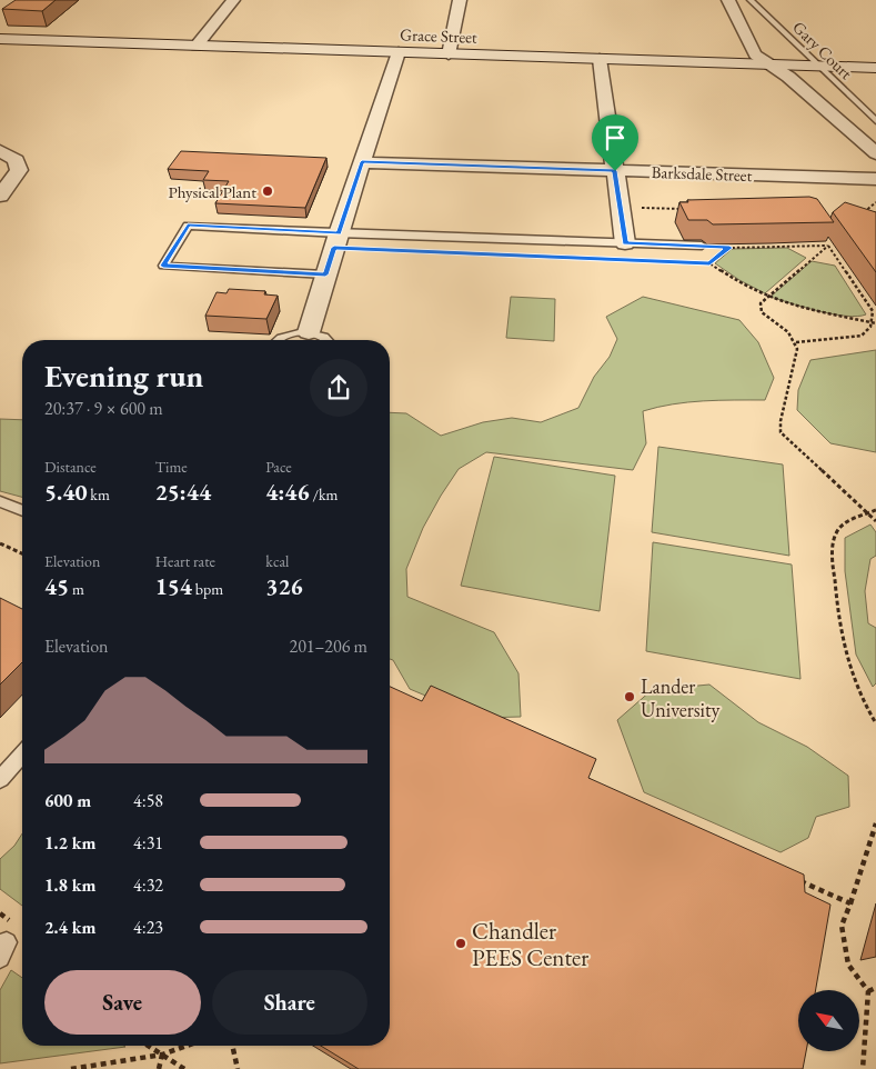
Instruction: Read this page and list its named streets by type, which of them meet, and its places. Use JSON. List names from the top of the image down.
{
  "streets": {
    "main road": ["Grace Street"],
    "street": ["Barksdale Street"],
    "lane": ["Gary Court"]
  },
  "places": ["Physical Plant", "Lander University", "Chandler PEES Center"],
  "north": "top left",
  "page": {
    "heading": ["Evening run", "20:37 · 9 × 600 m"],
    "stats": [
      ["Distance", "5.40 km"],
      ["Time", "25:44"],
      ["Pace", "4:46 /km"],
      ["Elevation", "45 m"],
      ["Heart rate", "154 bpm"],
      ["kcal", "326"]
    ],
    "chart": ["Elevation", "201–206 m"],
    "list": [
      {
        "name": "600 m",
        "note": "4:58"
      },
      {
        "name": "1.2 km",
        "note": "4:31"
      },
      {
        "name": "1.8 km",
        "note": "4:32"
      },
      {
        "name": "2.4 km",
        "note": "4:23"
      }
    ],
    "buttons": ["Save", "Share"]
  }
}
